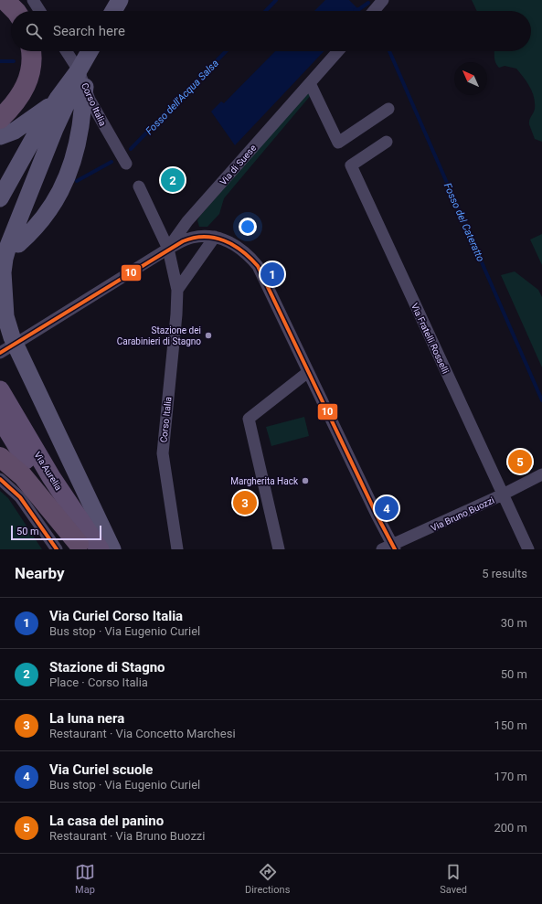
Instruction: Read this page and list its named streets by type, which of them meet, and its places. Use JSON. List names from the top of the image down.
{
  "streets": {
    "main road": ["Via Aurelia"],
    "street": [
      "Corso Italia",
      "Via di Suese",
      "Via Fratelli Rosselli",
      "Via Bruno Buozzi"
    ]
  },
  "crossings": [
    ["Corso Italia", "Via di Suese"],
    ["Via Fratelli Rosselli", "Via Bruno Buozzi"]
  ],
  "water": ["Fosso dell'Acqua Salsa", "Fosso del Cateratto"],
  "places": ["Stazione dei Carabinieri di Stagno", "Margherita Hack"],
  "lines": ["transit line 10"],
  "scale_bar": "50 m",
  "north": "top left",
  "page": {
    "search": "Search here",
    "pins": [
      "2",
      "1",
      "5",
      "3",
      "4"
    ],
    "scale": "50 m",
    "heading": ["Nearby", "5 results"],
    "list": [
      {
        "mark": "1",
        "name": "Via Curiel Corso Italia",
        "note": "Bus stop · Via Eugenio Curiel",
        "value": "30 m"
      },
      {
        "mark": "2",
        "name": "Stazione di Stagno",
        "note": "Place · Corso Italia",
        "value": "50 m"
      },
      {
        "mark": "3",
        "name": "La luna nera",
        "note": "Restaurant · Via Concetto Marchesi",
        "value": "150 m"
      },
      {
        "mark": "4",
        "name": "Via Curiel scuole",
        "note": "Bus stop · Via Eugenio Curiel",
        "value": "170 m"
      },
      {
        "mark": "5",
        "name": "La casa del panino",
        "note": "Restaurant · Via Bruno Buozzi",
        "value": "200 m"
      }
    ],
    "nav": ["Map", "Directions", "Saved"]
  }
}
